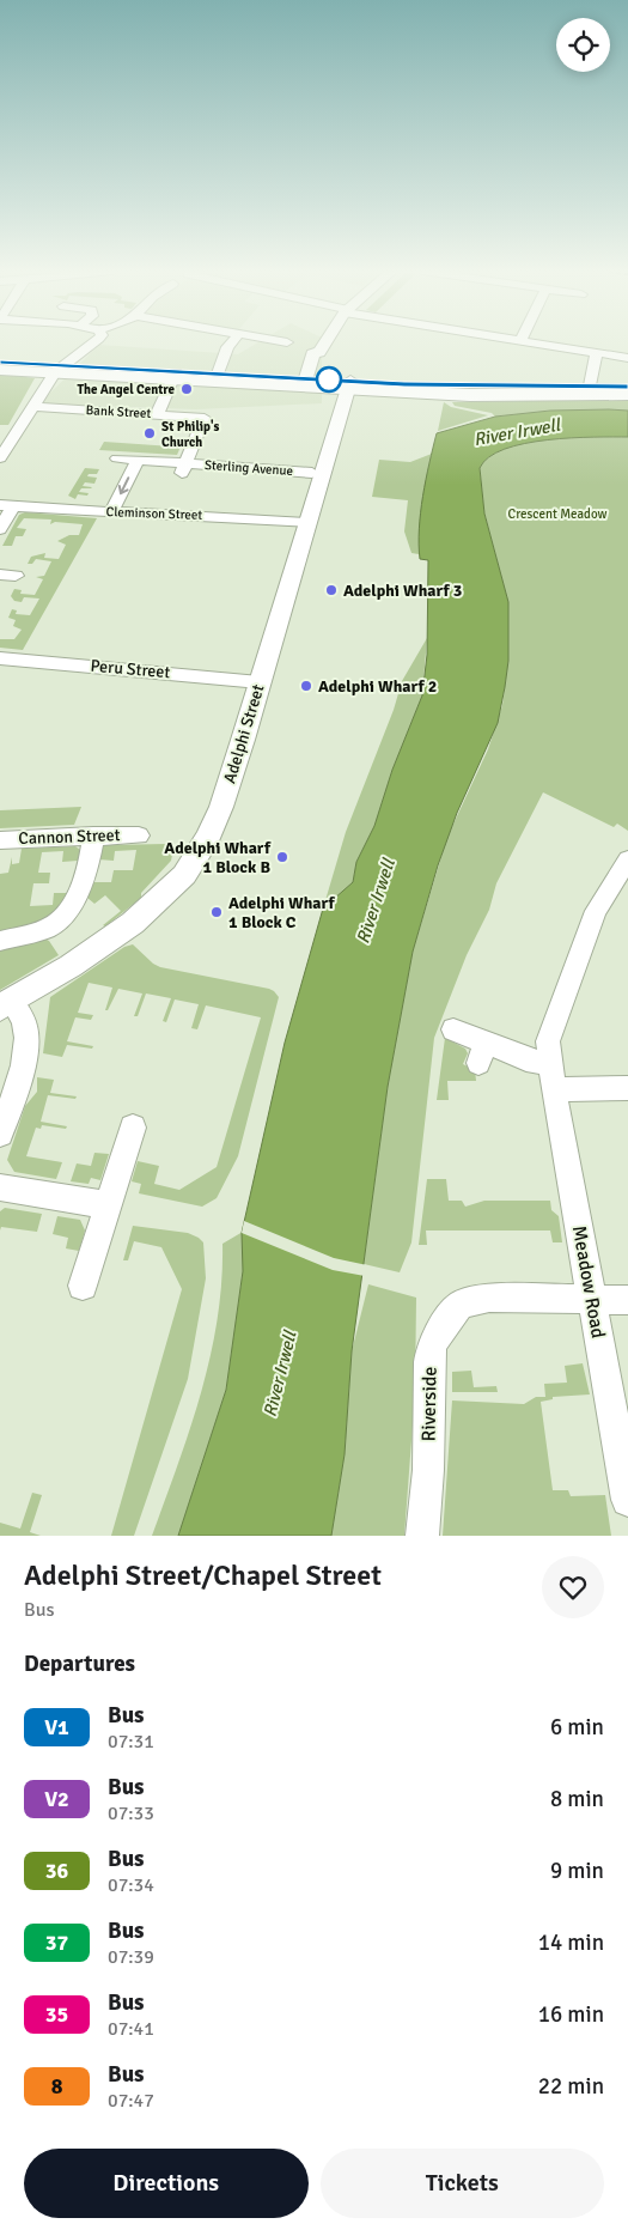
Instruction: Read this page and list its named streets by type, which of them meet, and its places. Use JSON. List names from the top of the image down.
{
  "streets": {
    "main road": ["Adelphi Street"],
    "street": [
      "Bank Street",
      "Sterling Avenue",
      "Cleminson Street",
      "Peru Street",
      "Cannon Street",
      "Meadow Road",
      "Riverside"
    ]
  },
  "crossings": [
    ["Bank Street", "Sterling Avenue"],
    ["Cleminson Street", "Adelphi Street"],
    ["Peru Street", "Adelphi Street"],
    ["Meadow Road", "Riverside"]
  ],
  "water": ["River Irwell"],
  "parks": ["Crescent Meadow"],
  "places": [
    "The Angel Centre",
    "St Philip's Church",
    "Adelphi Wharf 3",
    "Adelphi Wharf 2",
    "Adelphi Wharf 1 Block B",
    "Adelphi Wharf 1 Block C"
  ],
  "lines": ["bus line V1"],
  "page": {
    "heading": [
      ["Adelphi Street/Chapel Street", "Bus"],
      "Departures"
    ],
    "list": [
      {
        "mark": "V1",
        "name": "Bus",
        "note": "07:31",
        "value": "6 min"
      },
      {
        "mark": "V2",
        "name": "Bus",
        "note": "07:33",
        "value": "8 min"
      },
      {
        "mark": "36",
        "name": "Bus",
        "note": "07:34",
        "value": "9 min"
      },
      {
        "mark": "37",
        "name": "Bus",
        "note": "07:39",
        "value": "14 min"
      },
      {
        "mark": "35",
        "name": "Bus",
        "note": "07:41",
        "value": "16 min"
      },
      {
        "mark": "8",
        "name": "Bus",
        "note": "07:47",
        "value": "22 min"
      }
    ],
    "buttons": ["Directions", "Tickets"]
  }
}
